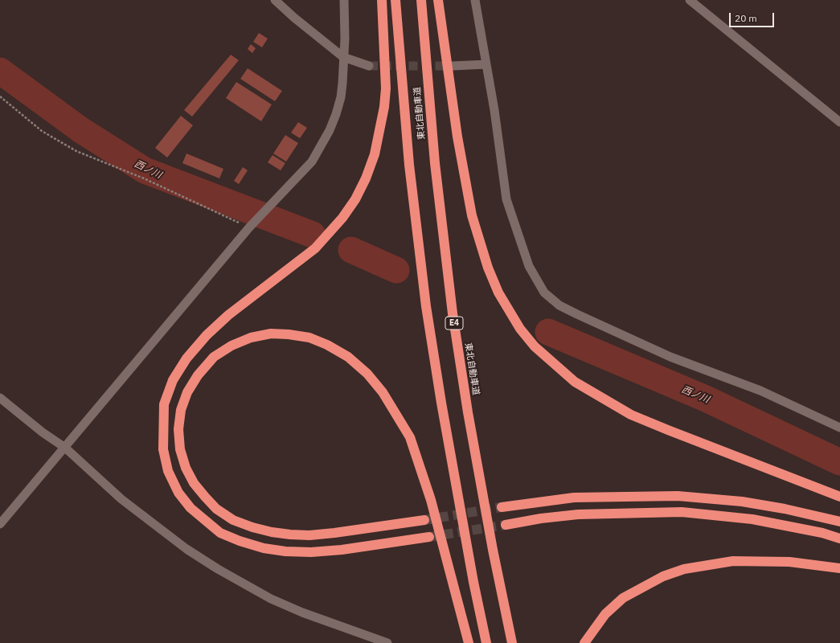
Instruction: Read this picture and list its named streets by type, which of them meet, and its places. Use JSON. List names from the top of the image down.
{
  "streets": {
    "highway": ["東北自動車道", "E4"]
  },
  "water": ["西ノ川"],
  "scale_bar": "20 m"
}
